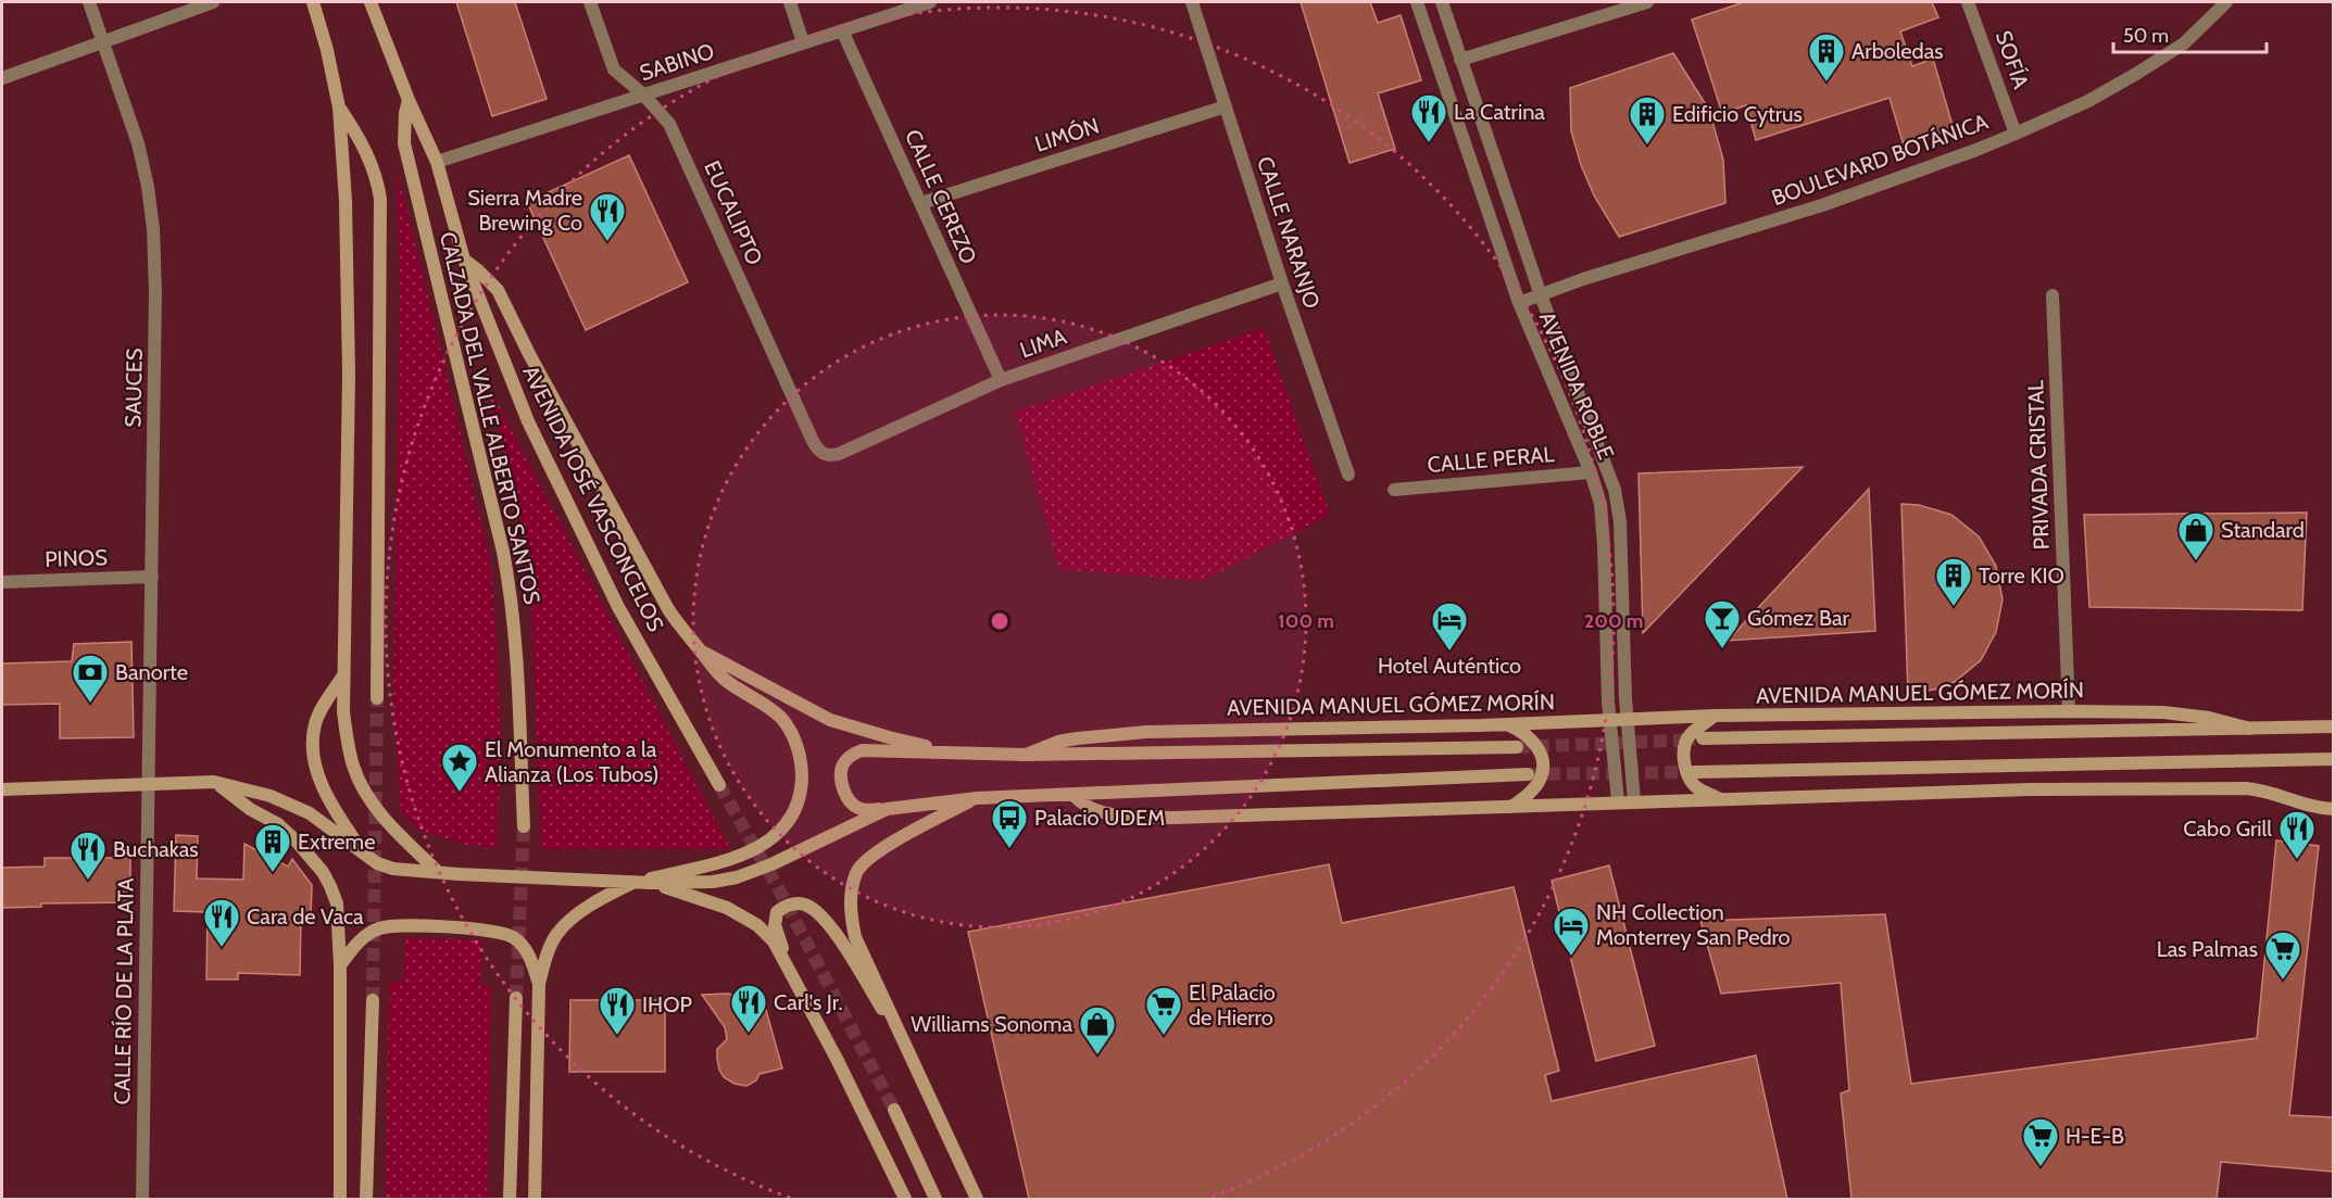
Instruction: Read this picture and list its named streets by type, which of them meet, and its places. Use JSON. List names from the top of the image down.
{
  "streets": {
    "main road": ["CALZADA DEL VALLE ALBERTO SANTOS", "AVENIDA JOSÉ VASCONCELOS", "AVENIDA MANUEL GÓMEZ MORÍN"],
    "street": [
      "SOFÍA",
      "SABINO",
      "LIMÓN",
      "BOULEVARD BOTÁNICA",
      "CALLE CEREZO",
      "EUCALIPTO",
      "CALLE NARANJO",
      "LIMA",
      "AVENIDA ROBLE",
      "SAUCES",
      "CALLE PERAL",
      "PRIVADA CRISTAL",
      "PINOS",
      "CALLE RÍO DE LA PLATA"
    ]
  },
  "crossings": [
    ["SOFÍA", "BOULEVARD BOTÁNICA"],
    ["SABINO", "CALLE CEREZO"],
    ["SABINO", "EUCALIPTO"],
    ["SABINO", "AVENIDA JOSÉ VASCONCELOS"],
    ["LIMÓN", "CALLE CEREZO"],
    ["LIMÓN", "CALLE NARANJO"],
    ["BOULEVARD BOTÁNICA", "AVENIDA ROBLE"],
    ["CALLE CEREZO", "LIMA"],
    ["EUCALIPTO", "LIMA"],
    ["CALLE NARANJO", "LIMA"],
    ["AVENIDA ROBLE", "CALLE PERAL"],
    ["AVENIDA ROBLE", "AVENIDA MANUEL GÓMEZ MORÍN"],
    ["SAUCES", "PINOS"],
    ["SAUCES", "CALLE RÍO DE LA PLATA"],
    ["CALZADA DEL VALLE ALBERTO SANTOS", "AVENIDA JOSÉ VASCONCELOS"],
    ["PRIVADA CRISTAL", "AVENIDA MANUEL GÓMEZ MORÍN"]
  ],
  "places": {
    "building": [
      "Arboledas",
      "Edificio Cytrus",
      "Torre KIO",
      "Extreme"
    ],
    "restaurant": [
      "La Catrina",
      "Sierra Madre Brewing Co",
      "Cabo Grill",
      "Buchakas",
      "Cara de Vaca",
      "Carl's Jr.",
      "IHOP"
    ],
    "shop": ["Standard", "Williams Sonoma"],
    "bar": ["Gómez Bar"],
    "hotel": ["Hotel Auténtico", "NH Collection Monterrey San Pedro"],
    "bank": ["Banorte"],
    "place": ["El Monumento a la Alianza (Los Tubos)"],
    "bus stop": ["Palacio UDEM"],
    "supermarket": ["Las Palmas", "El Palacio de Hierro", "H-E-B"]
  },
  "scale_bar": "50 m",
  "rings": ["100 m", "200 m"]
}
